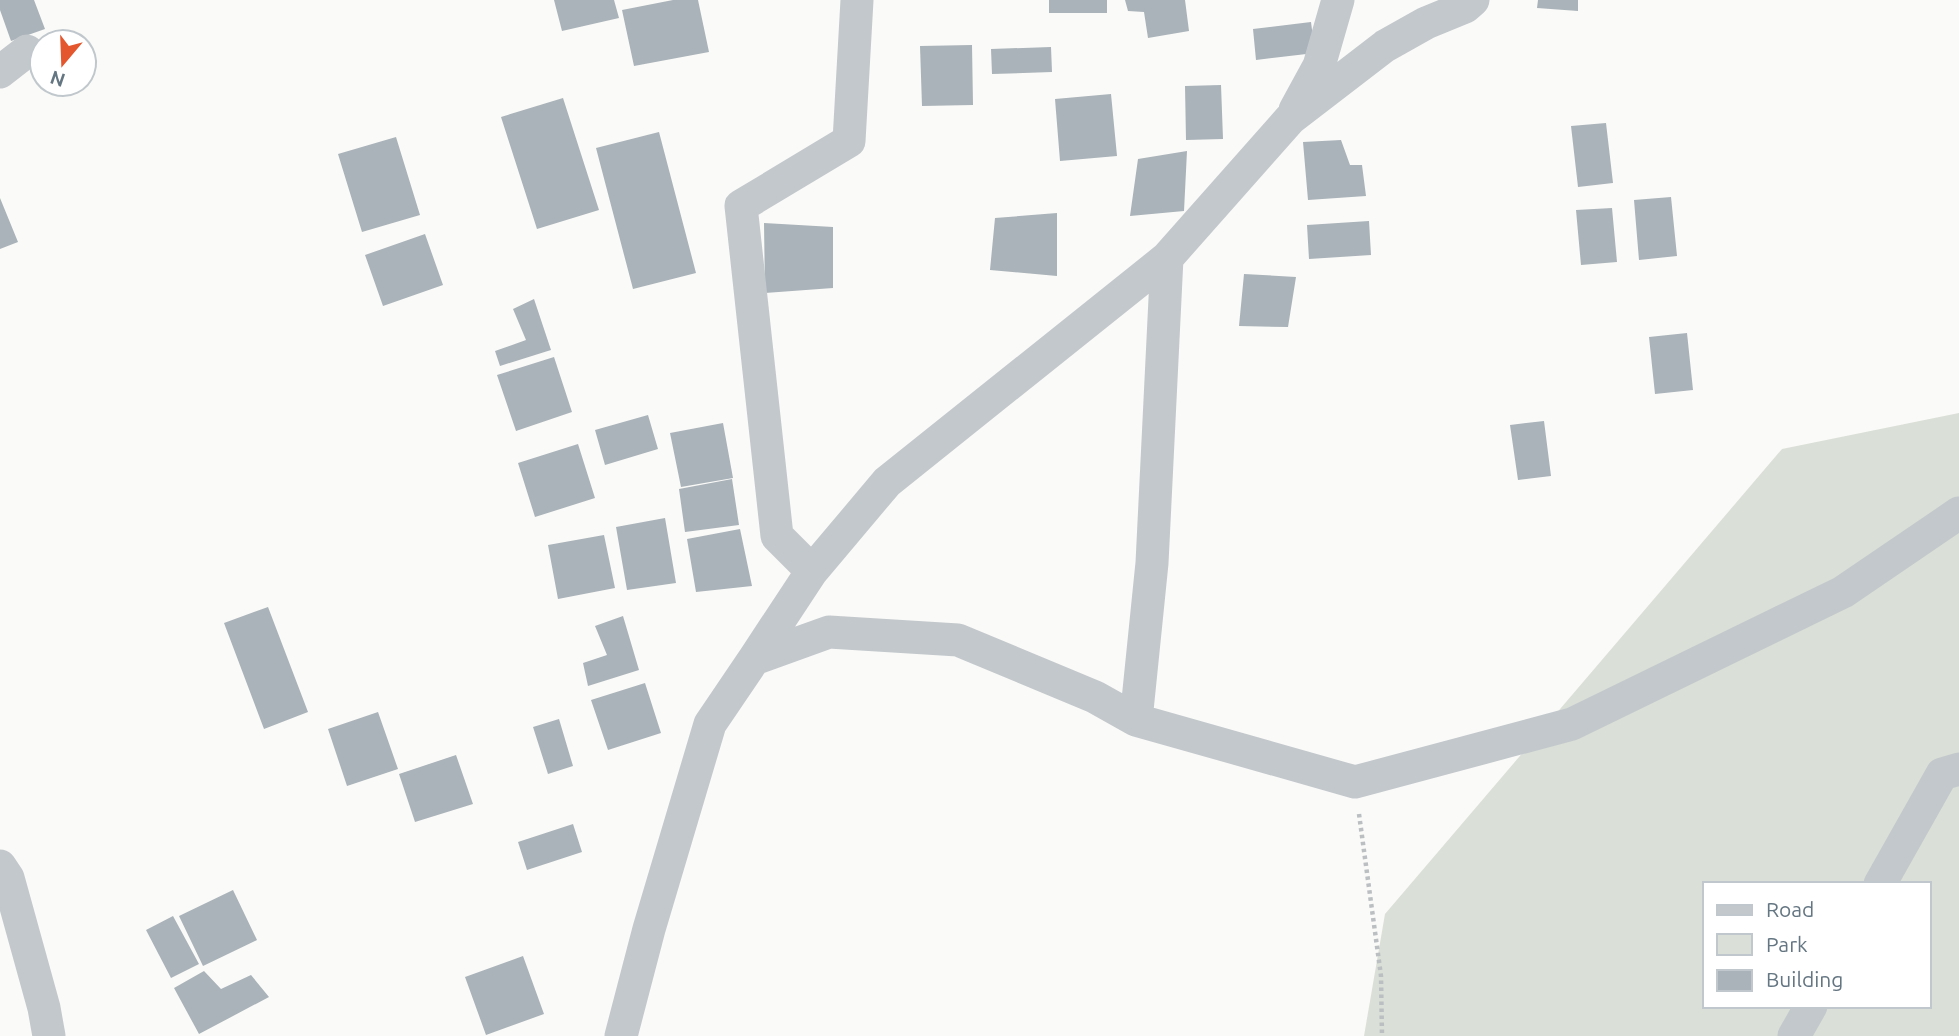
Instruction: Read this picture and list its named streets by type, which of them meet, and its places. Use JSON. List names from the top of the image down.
{
  "legend": ["Road", "Park", "Building"],
  "north": "bottom"
}
